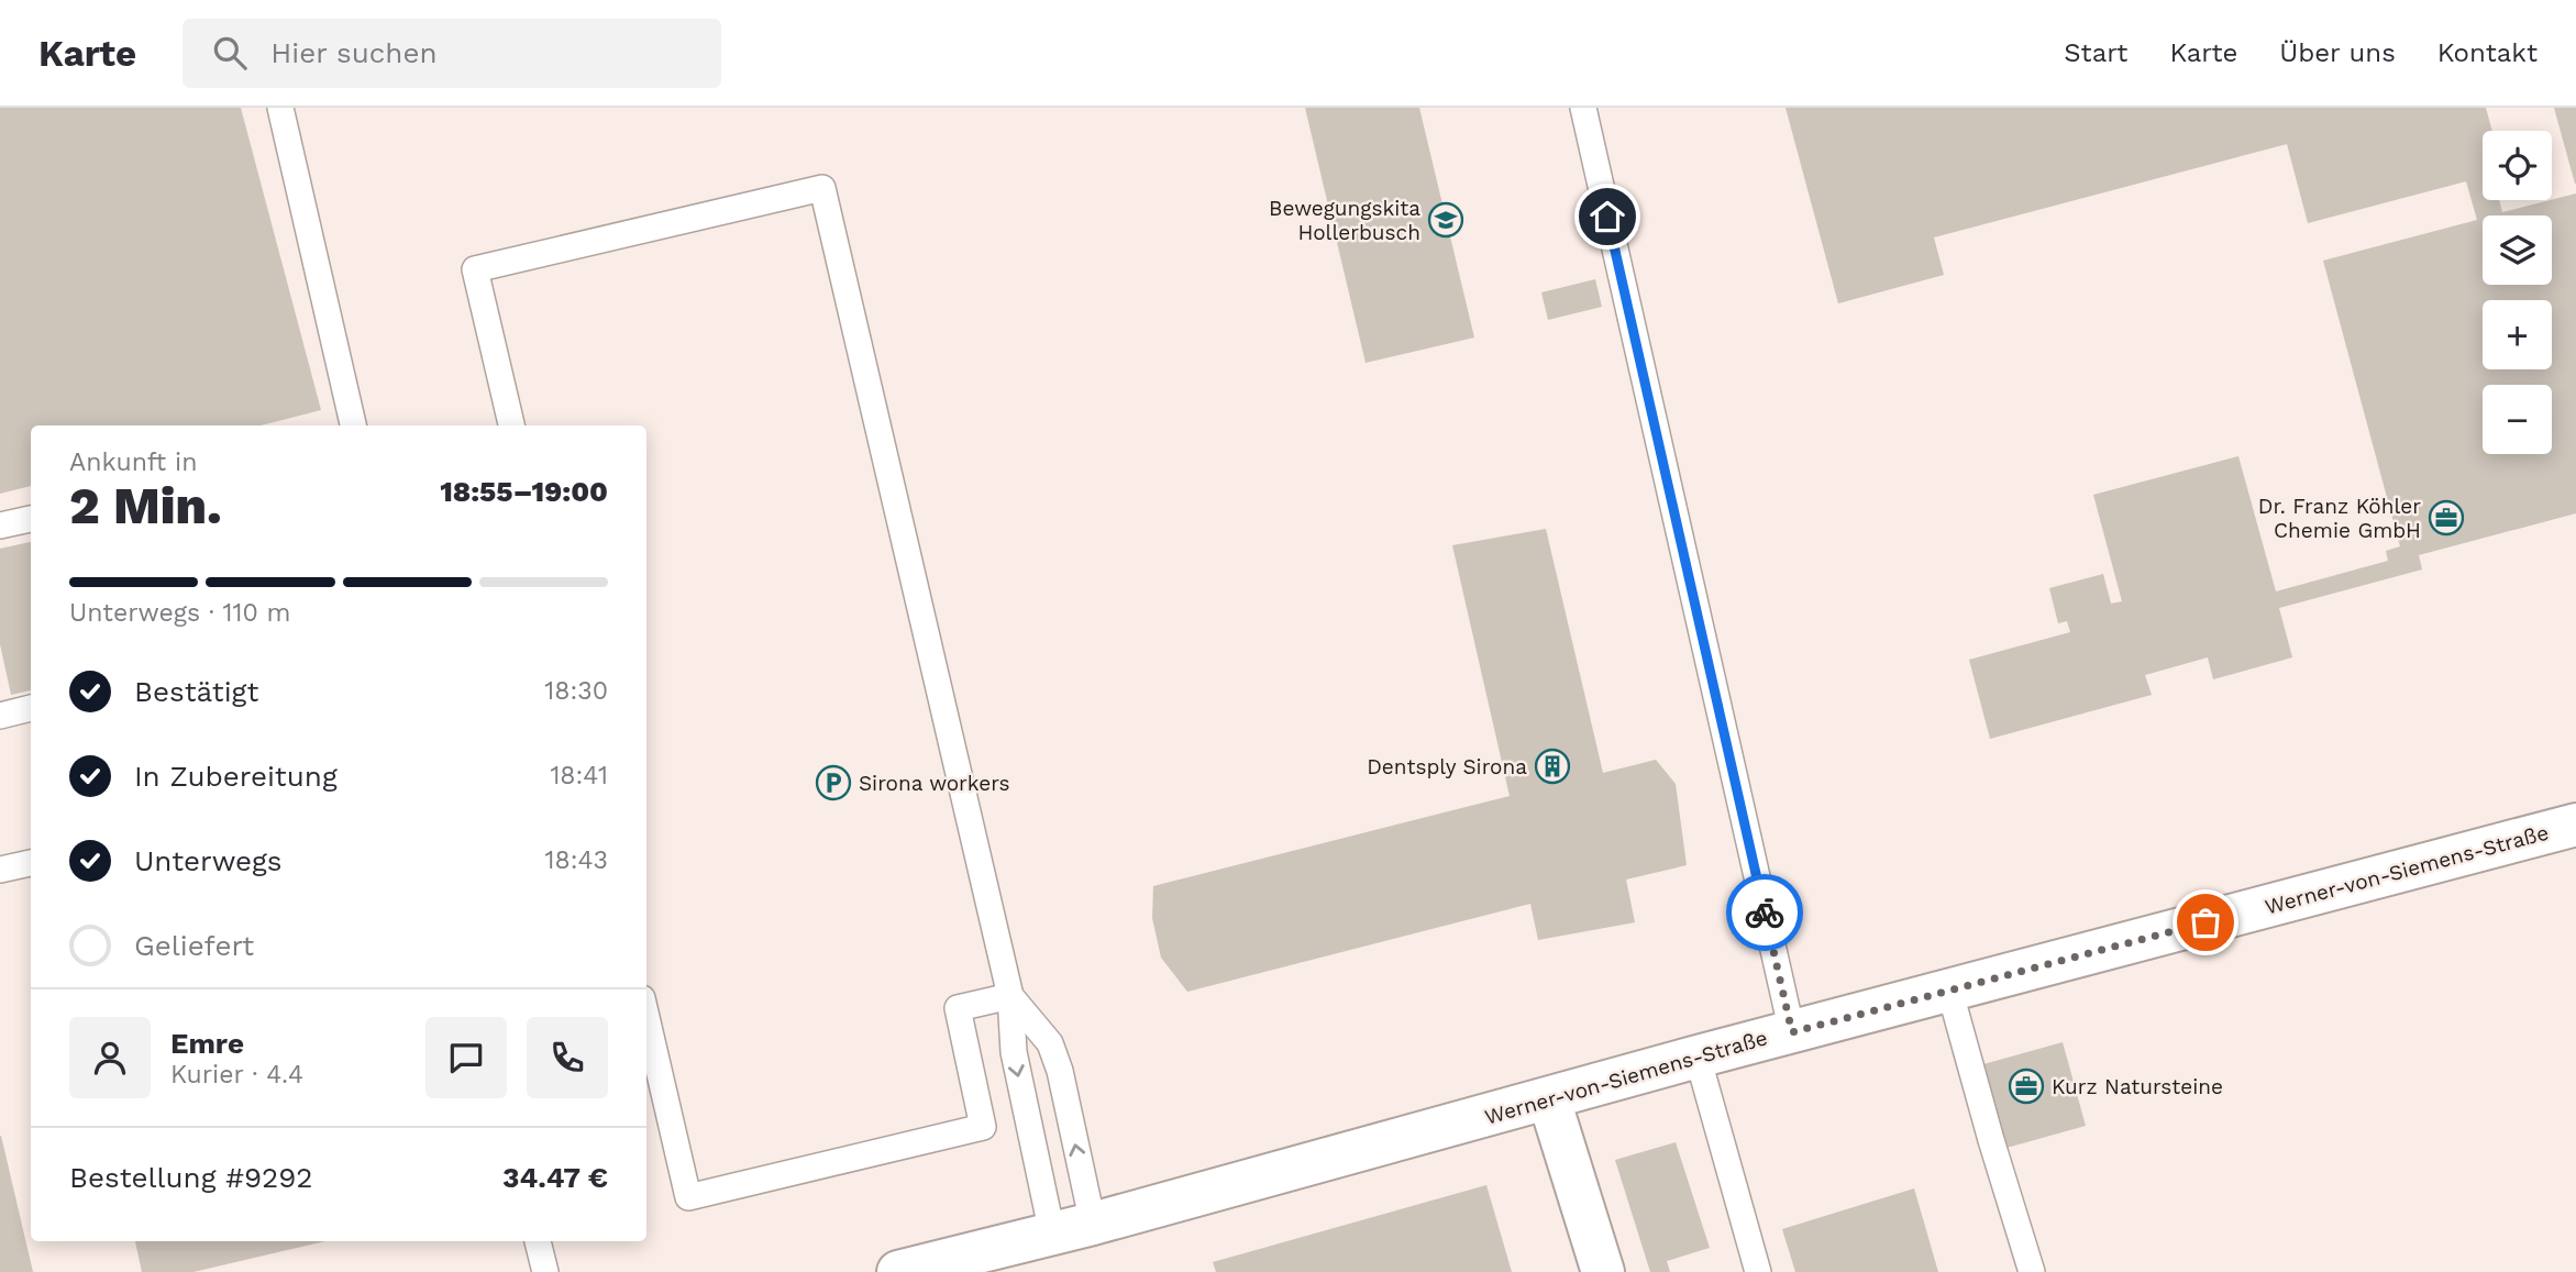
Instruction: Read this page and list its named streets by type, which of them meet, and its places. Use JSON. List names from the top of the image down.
{
  "streets": {
    "street": ["Werner-von-Siemens-Straße"]
  },
  "places": {
    "school or university": ["Bewegungskita Hollerbusch"],
    "office": ["Dr. Franz Köhler Chemie GmbH", "Kurz Natursteine"],
    "building": ["Dentsply Sirona"],
    "parking": ["Sirona workers"]
  },
  "page": {
    "header": "Karte",
    "search": "Hier suchen",
    "nav": [
      "Start",
      "Karte",
      "Über uns",
      "Kontakt"
    ],
    "map_buttons": ["+", "−"],
    "heading": ["2 Min.", "Ankunft in", "18:55–19:00"],
    "panel": [
      "Emre",
      "Kurier · 4.4",
      "Bestellung #9292",
      "34.47 €"
    ],
    "bar": "Unterwegs · 110 m",
    "list": [
      ["Bestätigt", "18:30"],
      ["In Zubereitung", "18:41"],
      ["Unterwegs", "18:43"],
      "Geliefert"
    ]
  }
}
